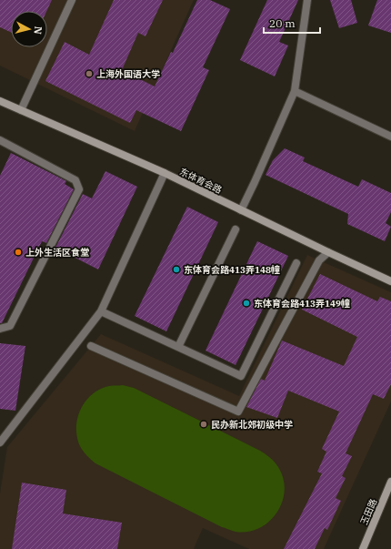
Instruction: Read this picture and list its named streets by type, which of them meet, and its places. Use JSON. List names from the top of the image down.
{
  "streets": {
    "street": ["东体育会路", "玉田路"]
  },
  "places": [
    "上海外国语大学",
    "上外生活区食堂",
    "东体育会路413弄148幢",
    "东体育会路413弄149幢",
    "民办新北郊初级中学"
  ],
  "scale_bar": "20 m",
  "north": "right"
}
